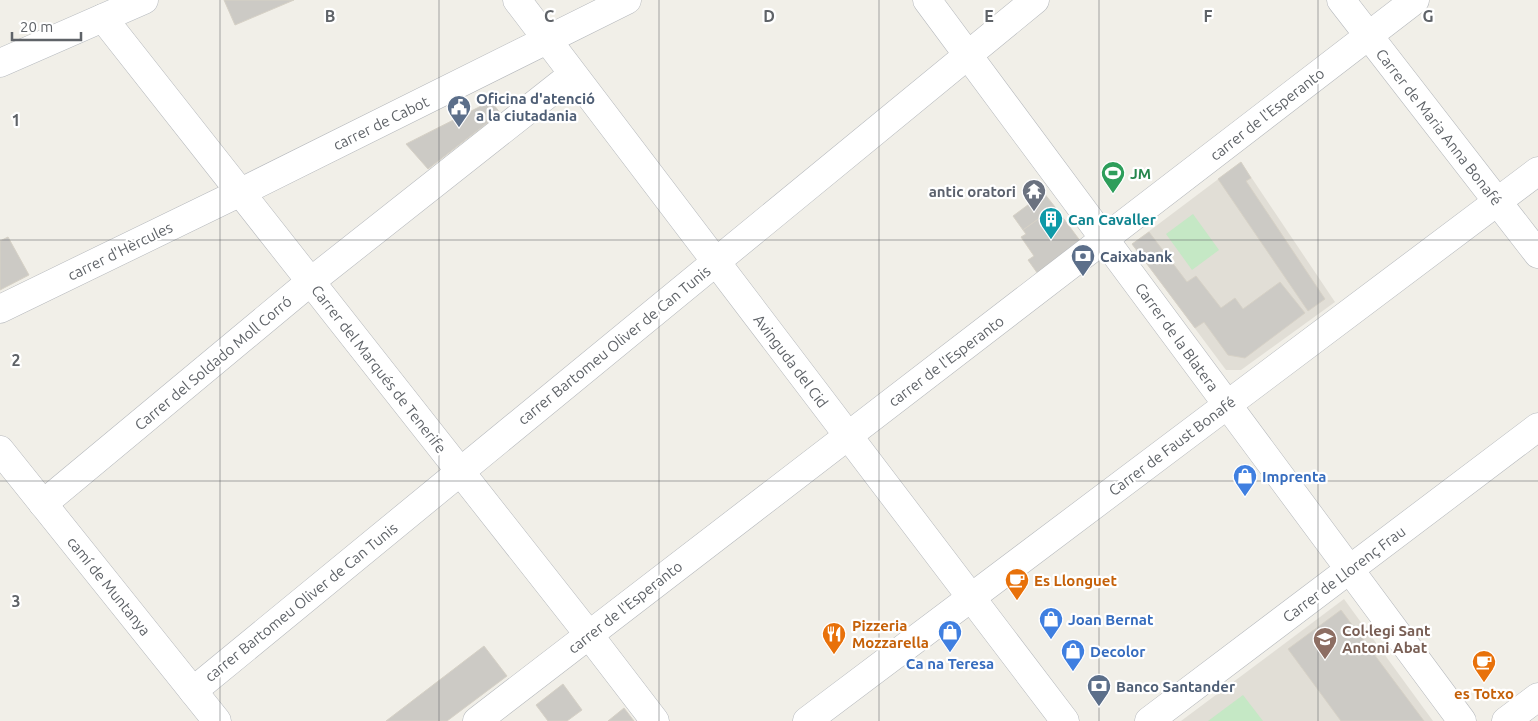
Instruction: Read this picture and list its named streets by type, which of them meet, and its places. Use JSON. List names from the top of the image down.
{
  "streets": {
    "street": [
      "carrer de l'Esperanto",
      "carrer de Cabot",
      "Carrer de Maria Anna Bonafé",
      "carrer d'Hèrcules",
      "Carrer de la Blatera",
      "carrer Bartomeu Oliver de Can Tunis",
      "Avinguda del Cid",
      "Carrer del Soldado Moll Corró",
      "Carrer del Marqués de Tenerife",
      "Carrer de Faust Bonafé",
      "Carrer de Llorenç Frau",
      "camí de Muntanya"
    ]
  },
  "crossings": [
    ["carrer de l'Esperanto", "Carrer de Maria Anna Bonafé"],
    ["carrer de l'Esperanto", "Carrer de la Blatera"],
    ["carrer de l'Esperanto", "Avinguda del Cid"],
    ["carrer de l'Esperanto", "Carrer del Marqués de Tenerife"],
    ["carrer de Cabot", "carrer d'Hèrcules"],
    ["carrer de Cabot", "Avinguda del Cid"],
    ["carrer de Cabot", "Carrer del Marqués de Tenerife"],
    ["Carrer de Maria Anna Bonafé", "Carrer de Faust Bonafé"],
    ["carrer d'Hèrcules", "Carrer del Marqués de Tenerife"],
    ["Carrer de la Blatera", "carrer Bartomeu Oliver de Can Tunis"],
    ["Carrer de la Blatera", "Carrer de Faust Bonafé"],
    ["Carrer de la Blatera", "Carrer de Llorenç Frau"],
    ["carrer Bartomeu Oliver de Can Tunis", "Avinguda del Cid"],
    ["carrer Bartomeu Oliver de Can Tunis", "Carrer del Marqués de Tenerife"],
    ["carrer Bartomeu Oliver de Can Tunis", "camí de Muntanya"],
    ["Avinguda del Cid", "Carrer del Soldado Moll Corró"],
    ["Avinguda del Cid", "Carrer de Faust Bonafé"],
    ["Carrer del Soldado Moll Corró", "Carrer del Marqués de Tenerife"],
    ["Carrer del Soldado Moll Corró", "camí de Muntanya"]
  ],
  "places": {
    "public building": ["Oficina d'atenció a la ciutadania"],
    "sports": ["JM"],
    "temple": ["antic oratori"],
    "building": ["Can Cavaller"],
    "bank": ["Caixabank", "Banco Santander"],
    "shop": [
      "Imprenta",
      "Joan Bernat",
      "Ca na Teresa",
      "Decolor"
    ],
    "cafe": ["Es Llonguet", "es Totxo"],
    "restaurant": ["Pizzeria Mozzarella"],
    "school or university": ["Col·legi Sant Antoni Abat"]
  },
  "scale_bar": "20 m",
  "grid": {
    "columns": [
      "B",
      "C",
      "D",
      "E",
      "F",
      "G"
    ],
    "rows": ["1", "2", "3"]
  }
}
